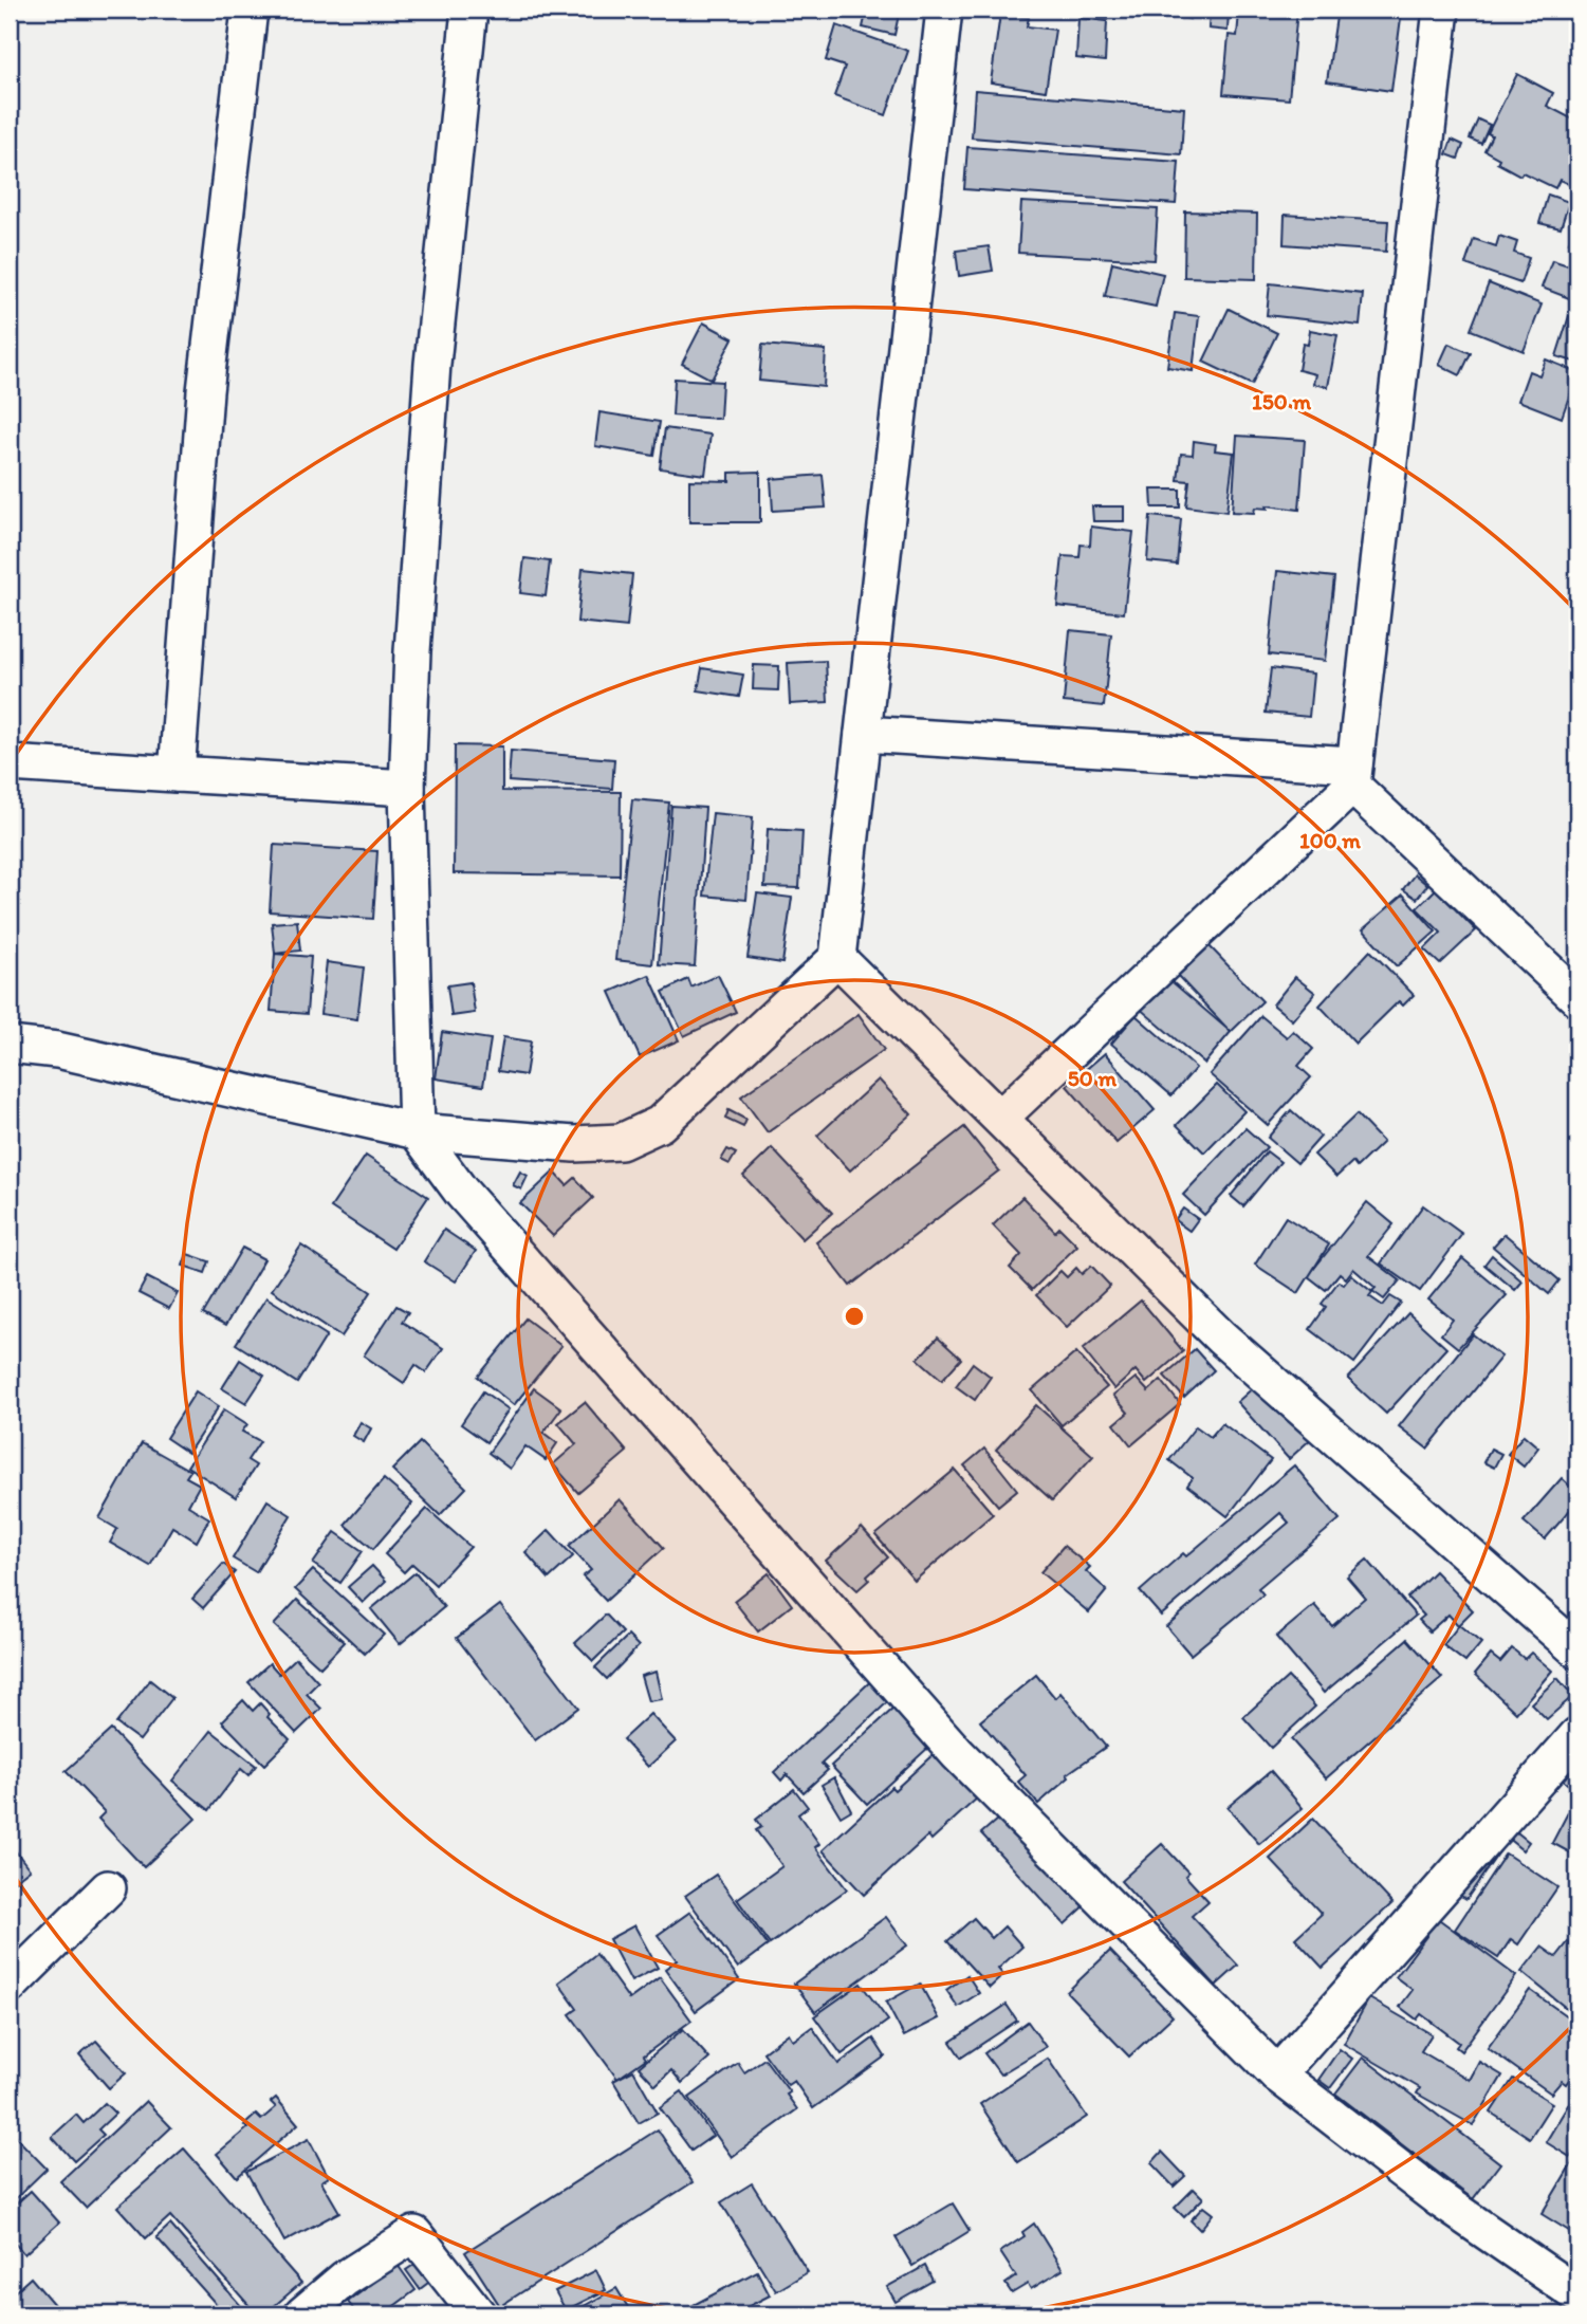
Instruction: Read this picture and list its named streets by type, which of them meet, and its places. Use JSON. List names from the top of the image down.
{
  "rings": ["150 m", "100 m", "50 m"]
}
